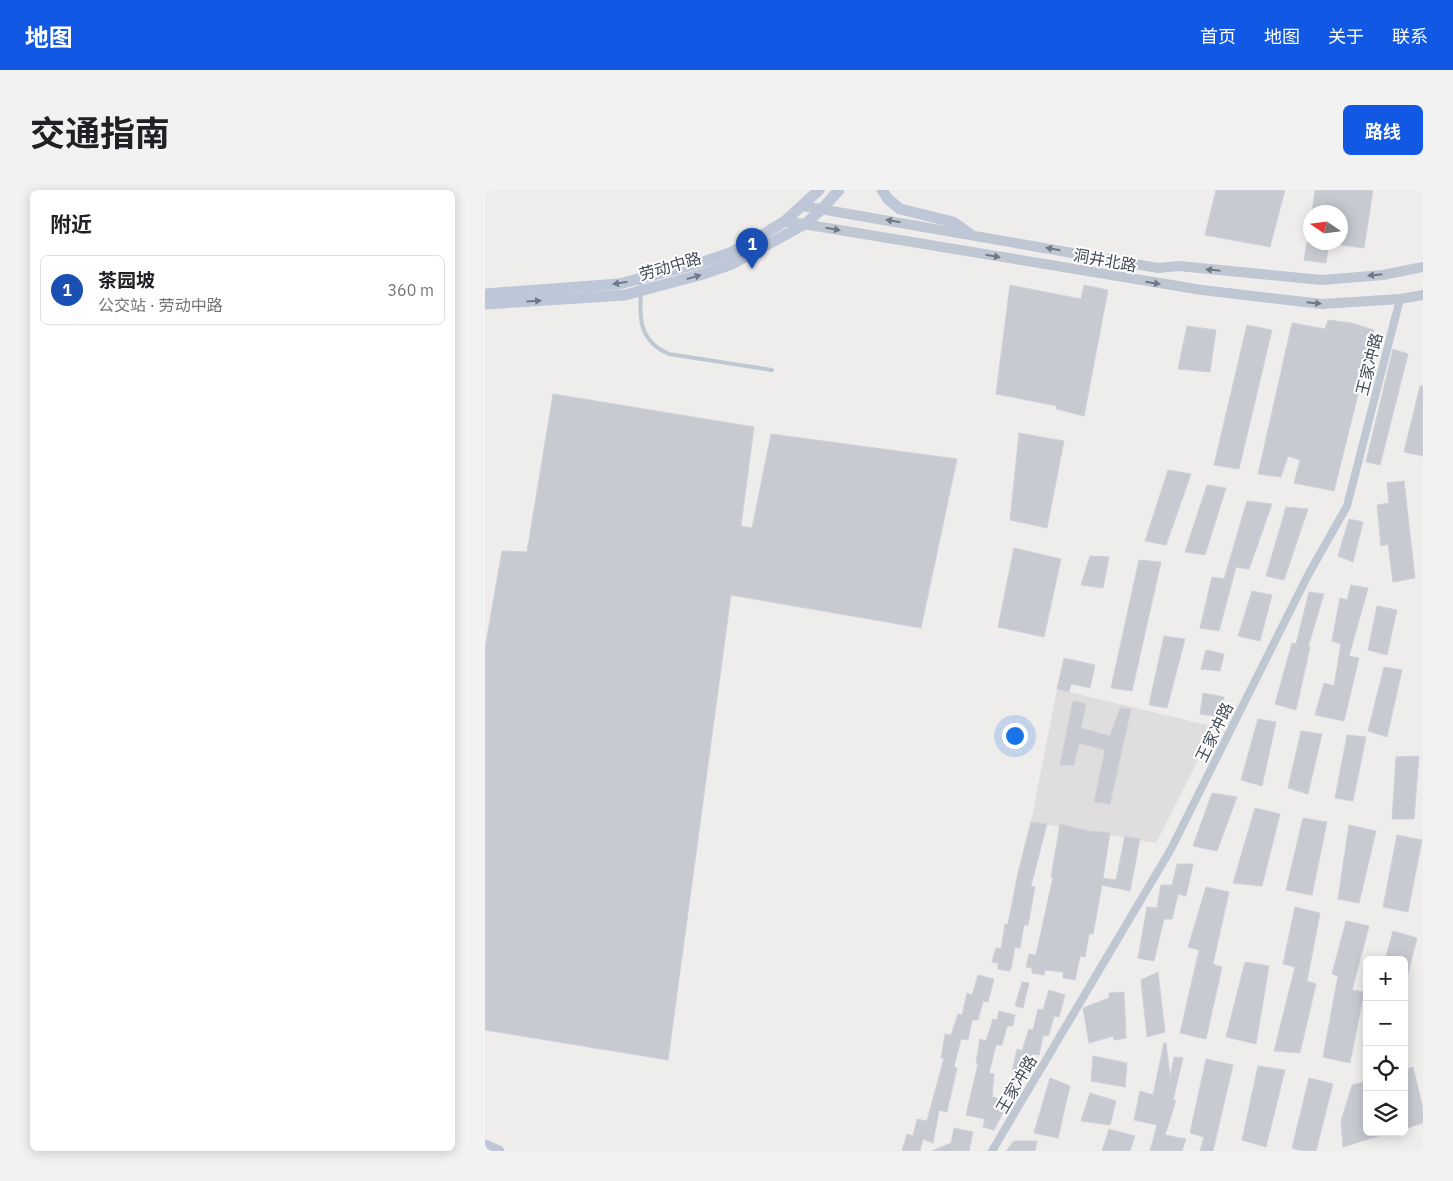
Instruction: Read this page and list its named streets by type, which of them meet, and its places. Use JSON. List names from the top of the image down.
{
  "streets": {
    "main road": ["劳动中路"],
    "street": ["洞井北路", "王家冲路"]
  },
  "crossings": [
    ["洞井北路", "劳动中路"],
    ["洞井北路", "王家冲路"]
  ],
  "north": "left",
  "page": {
    "header": "地图",
    "nav": [
      "首页",
      "地图",
      "关于",
      "联系"
    ],
    "title": "交通指南",
    "buttons": "路线",
    "heading": "附近",
    "pins": "1",
    "list": [
      {
        "mark": "1",
        "name": "茶园坡",
        "note": "公交站 · 劳动中路",
        "value": "360 m"
      }
    ],
    "map_buttons": ["+", "−"]
  }
}
